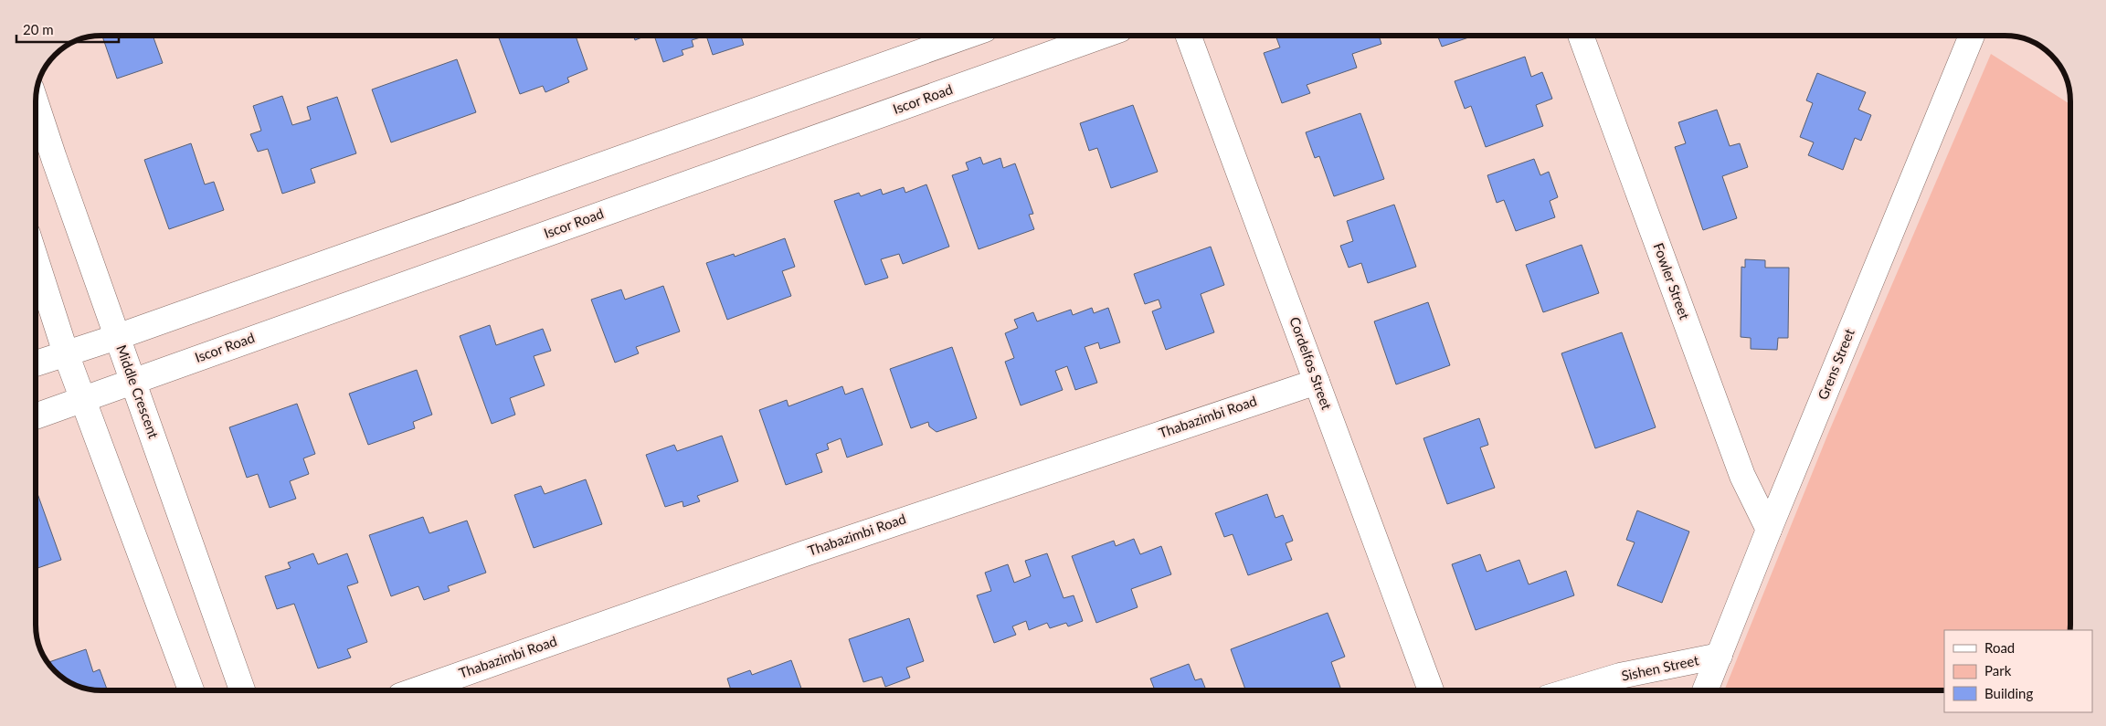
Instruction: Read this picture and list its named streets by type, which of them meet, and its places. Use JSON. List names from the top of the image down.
{
  "streets": {
    "street": [
      "Iscor Road",
      "Fowler Street",
      "Cordelfos Street",
      "Grens Street",
      "Middle Crescent",
      "Thabazimbi Road",
      "Sishen Street"
    ]
  },
  "crossings": [
    ["Iscor Road", "Middle Crescent"],
    ["Fowler Street", "Grens Street"],
    ["Cordelfos Street", "Thabazimbi Road"],
    ["Grens Street", "Sishen Street"]
  ],
  "legend": ["Road", "Park", "Building"],
  "scale_bar": "20 m"
}
